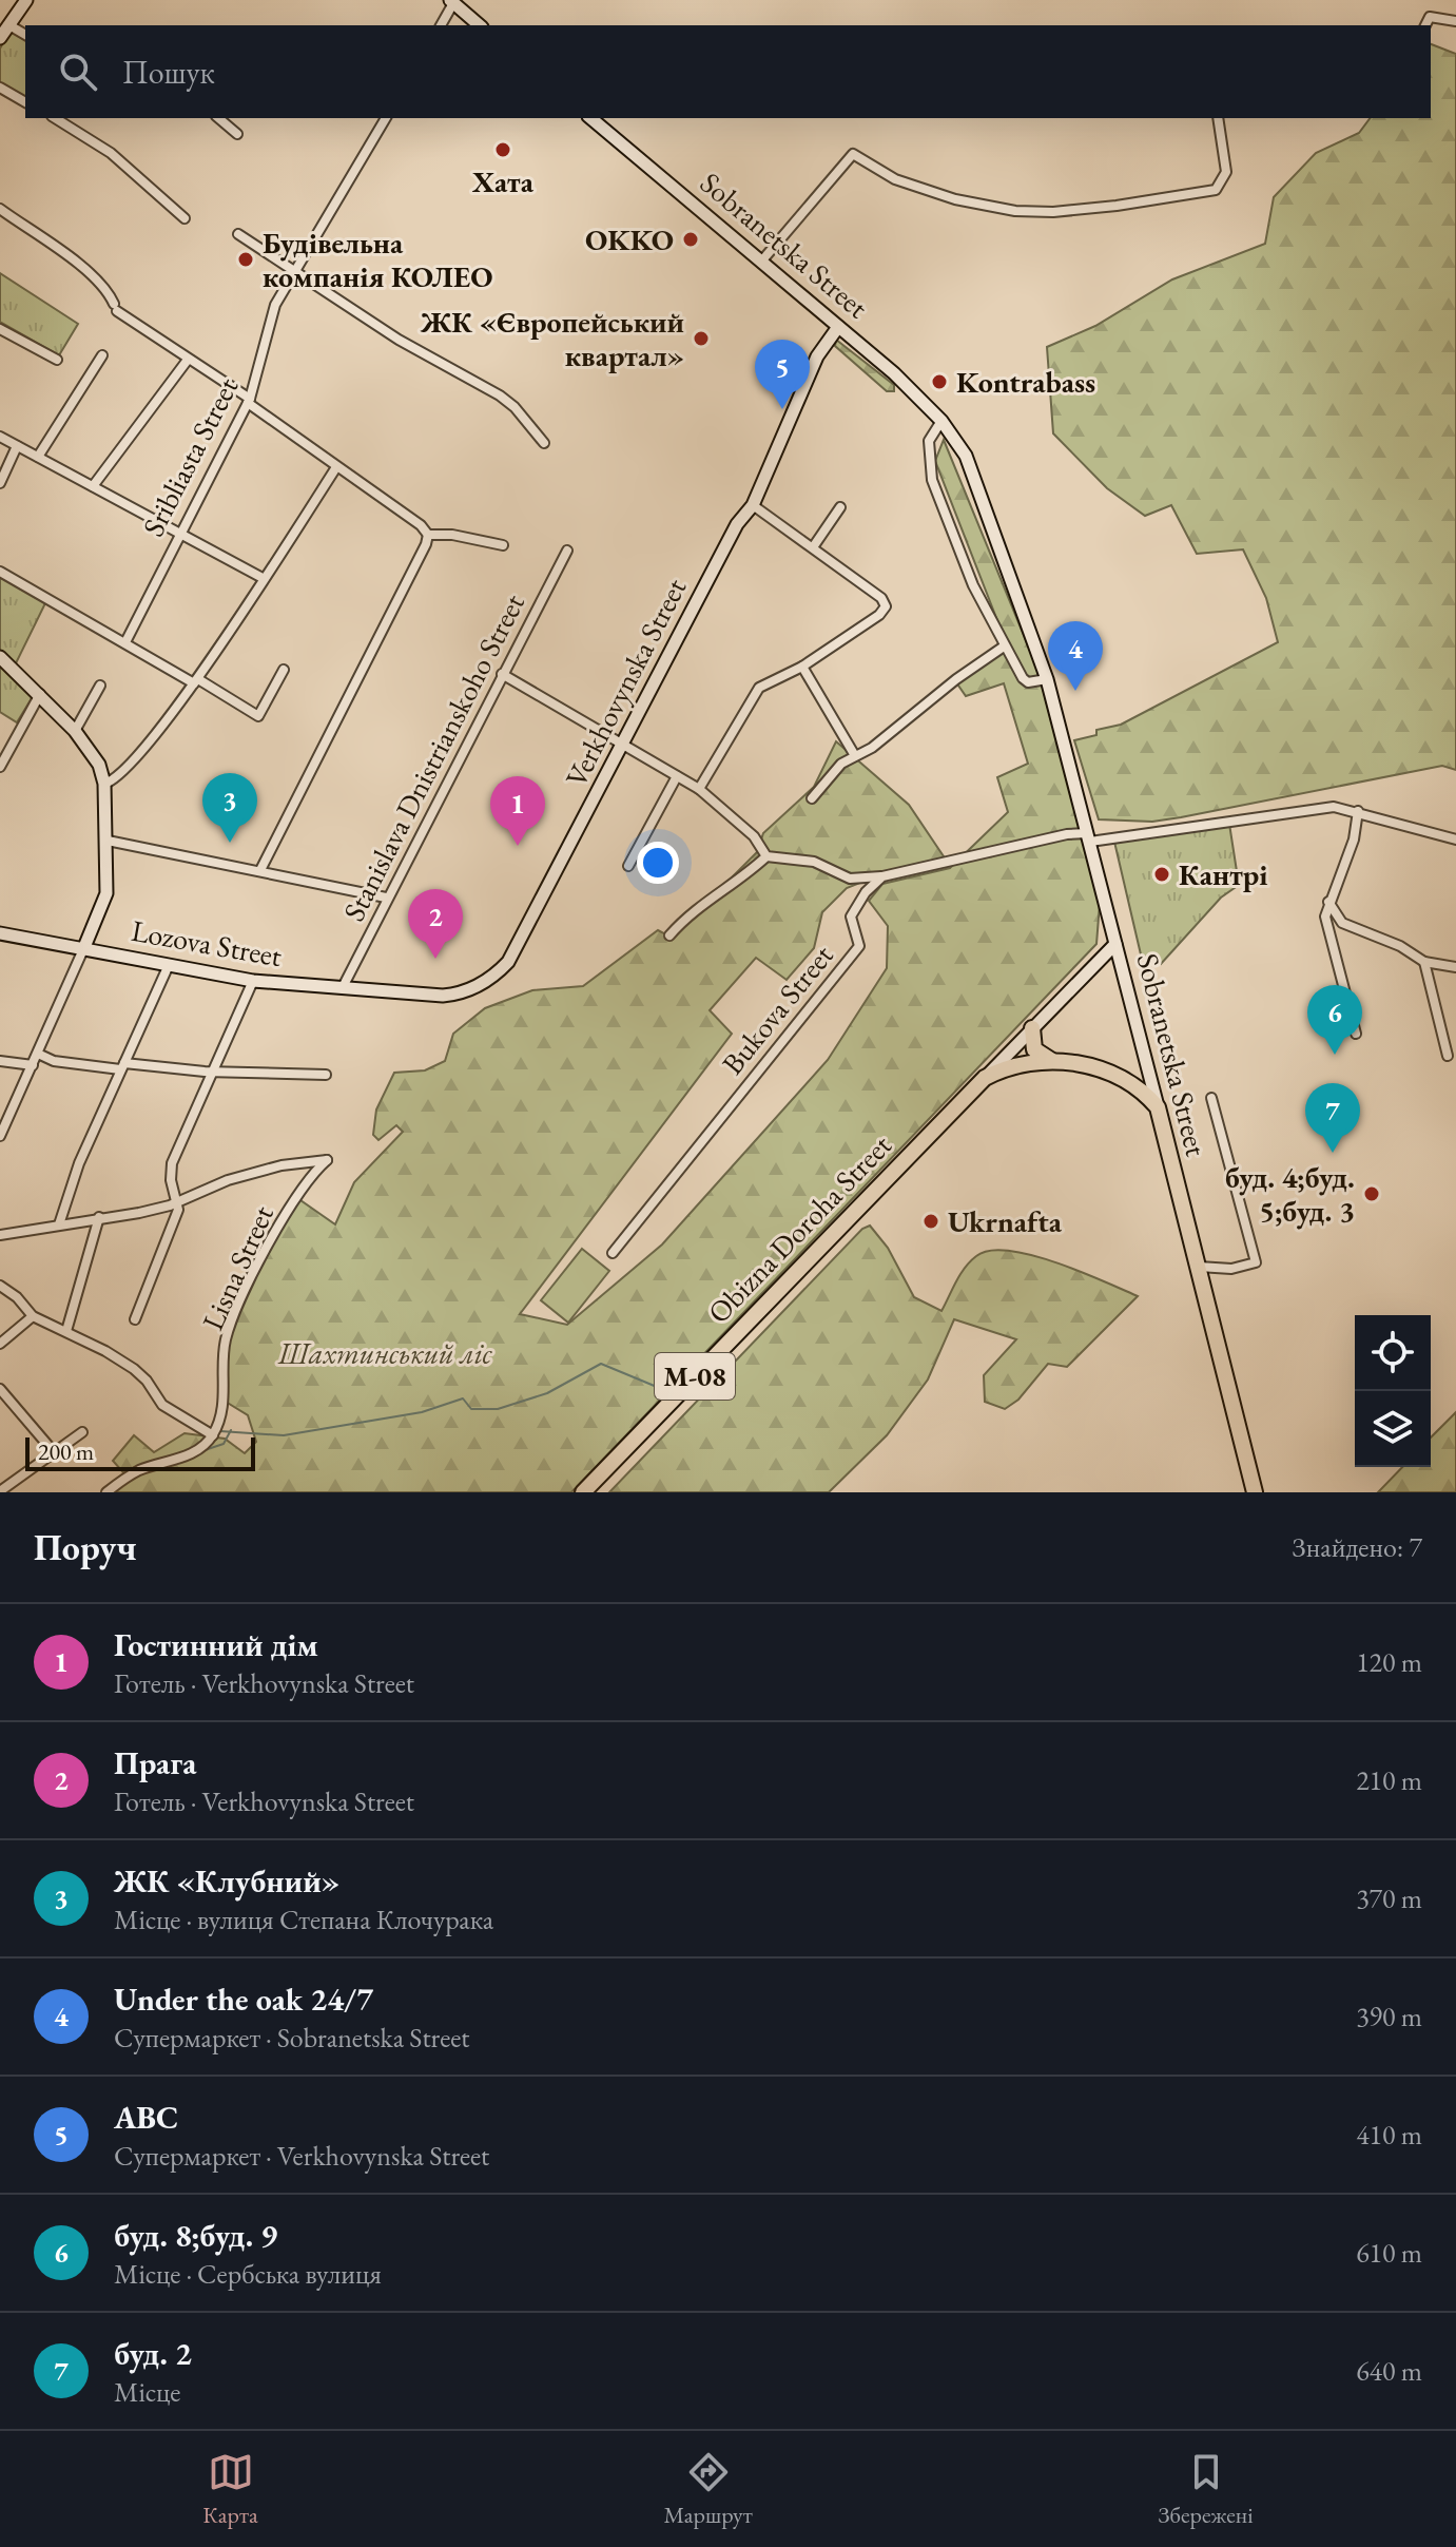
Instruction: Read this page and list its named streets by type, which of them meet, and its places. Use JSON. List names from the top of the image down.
{
  "streets": {
    "highway": ["Sobranetska Street", "Obizna Doroha Street", "М-08"],
    "street": [
      "Sribliasta Street",
      "Verkhovynska Street",
      "Stanislava Dnistrianskoho Street",
      "Lozova Street",
      "Bukova Street",
      "Lisna Street"
    ]
  },
  "crossings": [
    ["Sobranetska Street", "Verkhovynska Street"],
    ["Sobranetska Street", "Obizna Doroha Street"],
    ["Verkhovynska Street", "Lozova Street"],
    ["Stanislava Dnistrianskoho Street", "Lozova Street"]
  ],
  "parks": ["Шахтинський ліс"],
  "places": [
    "Хата",
    "OKKO",
    "Будівельна компанія КОЛЕО",
    "ЖК «Європейський квартал»",
    "Kontrabass",
    "Кантрі",
    "буд. 4;буд. 5;буд. 3",
    "Ukrnafta"
  ],
  "scale_bar": "200 m",
  "page": {
    "search": "Пошук",
    "pins": [
      "5",
      "4",
      "3",
      "1",
      "2",
      "6",
      "7"
    ],
    "scale": "200 m",
    "heading": ["Поруч", "Знайдено: 7"],
    "list": [
      {
        "mark": "1",
        "name": "Гостинний дім",
        "note": "Готель · Verkhovynska Street",
        "value": "120 m"
      },
      {
        "mark": "2",
        "name": "Прага",
        "note": "Готель · Verkhovynska Street",
        "value": "210 m"
      },
      {
        "mark": "3",
        "name": "ЖК «Клубний»",
        "note": "Місце · вулиця Степана Клочурака",
        "value": "370 m"
      },
      {
        "mark": "4",
        "name": "Under the oak 24/7",
        "note": "Супермаркет · Sobranetska Street",
        "value": "390 m"
      },
      {
        "mark": "5",
        "name": "ABC",
        "note": "Супермаркет · Verkhovynska Street",
        "value": "410 m"
      },
      {
        "mark": "6",
        "name": "буд. 8;буд. 9",
        "note": "Місце · Сербська вулиця",
        "value": "610 m"
      },
      {
        "mark": "7",
        "name": "буд. 2",
        "note": "Місце",
        "value": "640 m"
      }
    ],
    "nav": ["Карта", "Маршрут", "Збережені"]
  }
}
